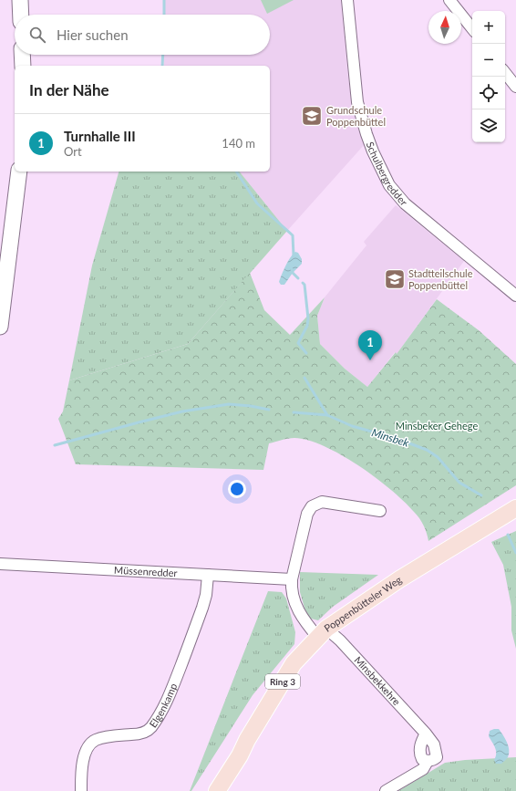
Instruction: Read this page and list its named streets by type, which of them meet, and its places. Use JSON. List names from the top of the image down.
{
  "streets": {
    "main road": ["Poppenbütteler Weg", "Ring 3"],
    "street": [
      "Schulbergredder",
      "Müssenredder",
      "Minsbekkehre",
      "Elgenkamp"
    ]
  },
  "crossings": [
    ["Müssenredder", "Elgenkamp"],
    ["Poppenbütteler Weg", "Minsbekkehre"]
  ],
  "water": ["Minsbek"],
  "parks": ["Minsbeker Gehege"],
  "places": {
    "school or university": ["Grundschule Poppenbüttel", "Stadtteilschule Poppenbüttel"]
  },
  "north": "top",
  "page": {
    "map_buttons": ["+", "−"],
    "search": "Hier suchen",
    "heading": "In der Nähe",
    "list": [
      {
        "mark": "1",
        "name": "Turnhalle III",
        "note": "Ort",
        "value": "140 m"
      }
    ],
    "pins": "1"
  }
}
